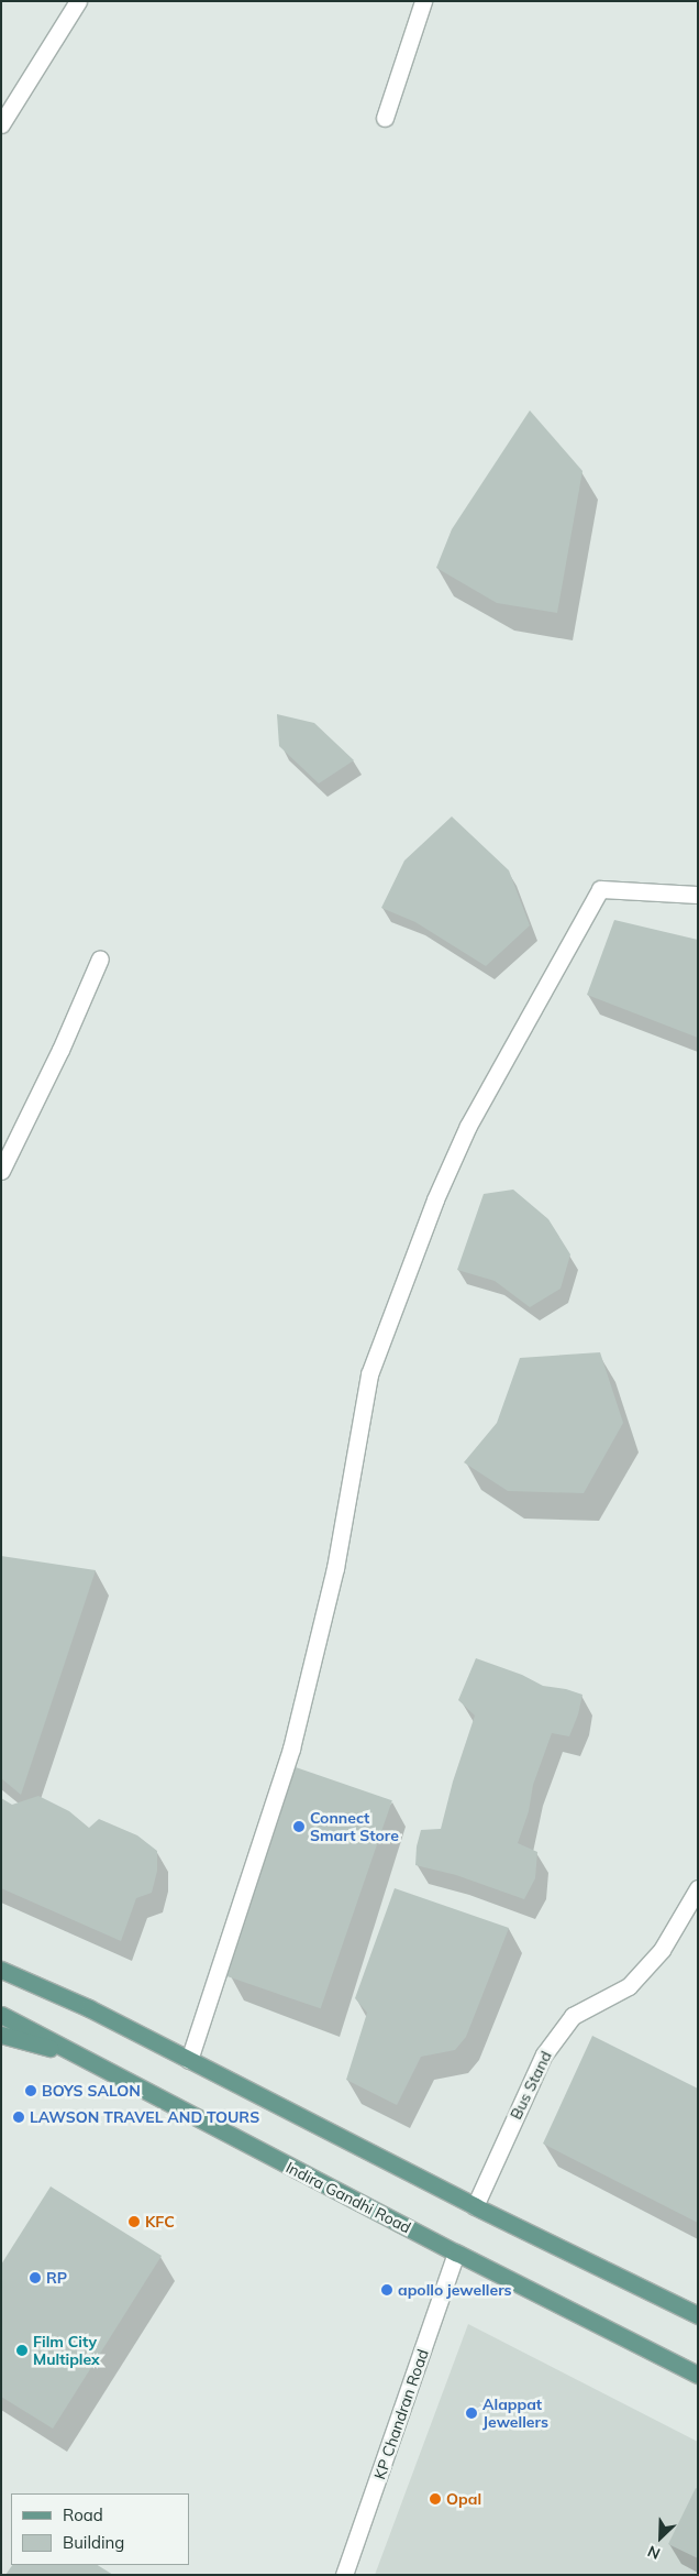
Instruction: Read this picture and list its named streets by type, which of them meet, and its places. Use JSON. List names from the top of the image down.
{
  "streets": {
    "main road": ["Indira Gandhi Road"],
    "street": ["Bus Stand", "KP Chandran Road"]
  },
  "crossings": [
    ["Indira Gandhi Road", "KP Chandran Road"]
  ],
  "places": [
    "Connect Smart Store",
    "BOYS SALON",
    "LAWSON TRAVEL AND TOURS",
    "KFC",
    "RP",
    "apollo jewellers",
    "Film City Multiplex",
    "Alappat Jewellers",
    "Opal"
  ],
  "legend": ["Road", "Building"],
  "north": "bottom left"
}
